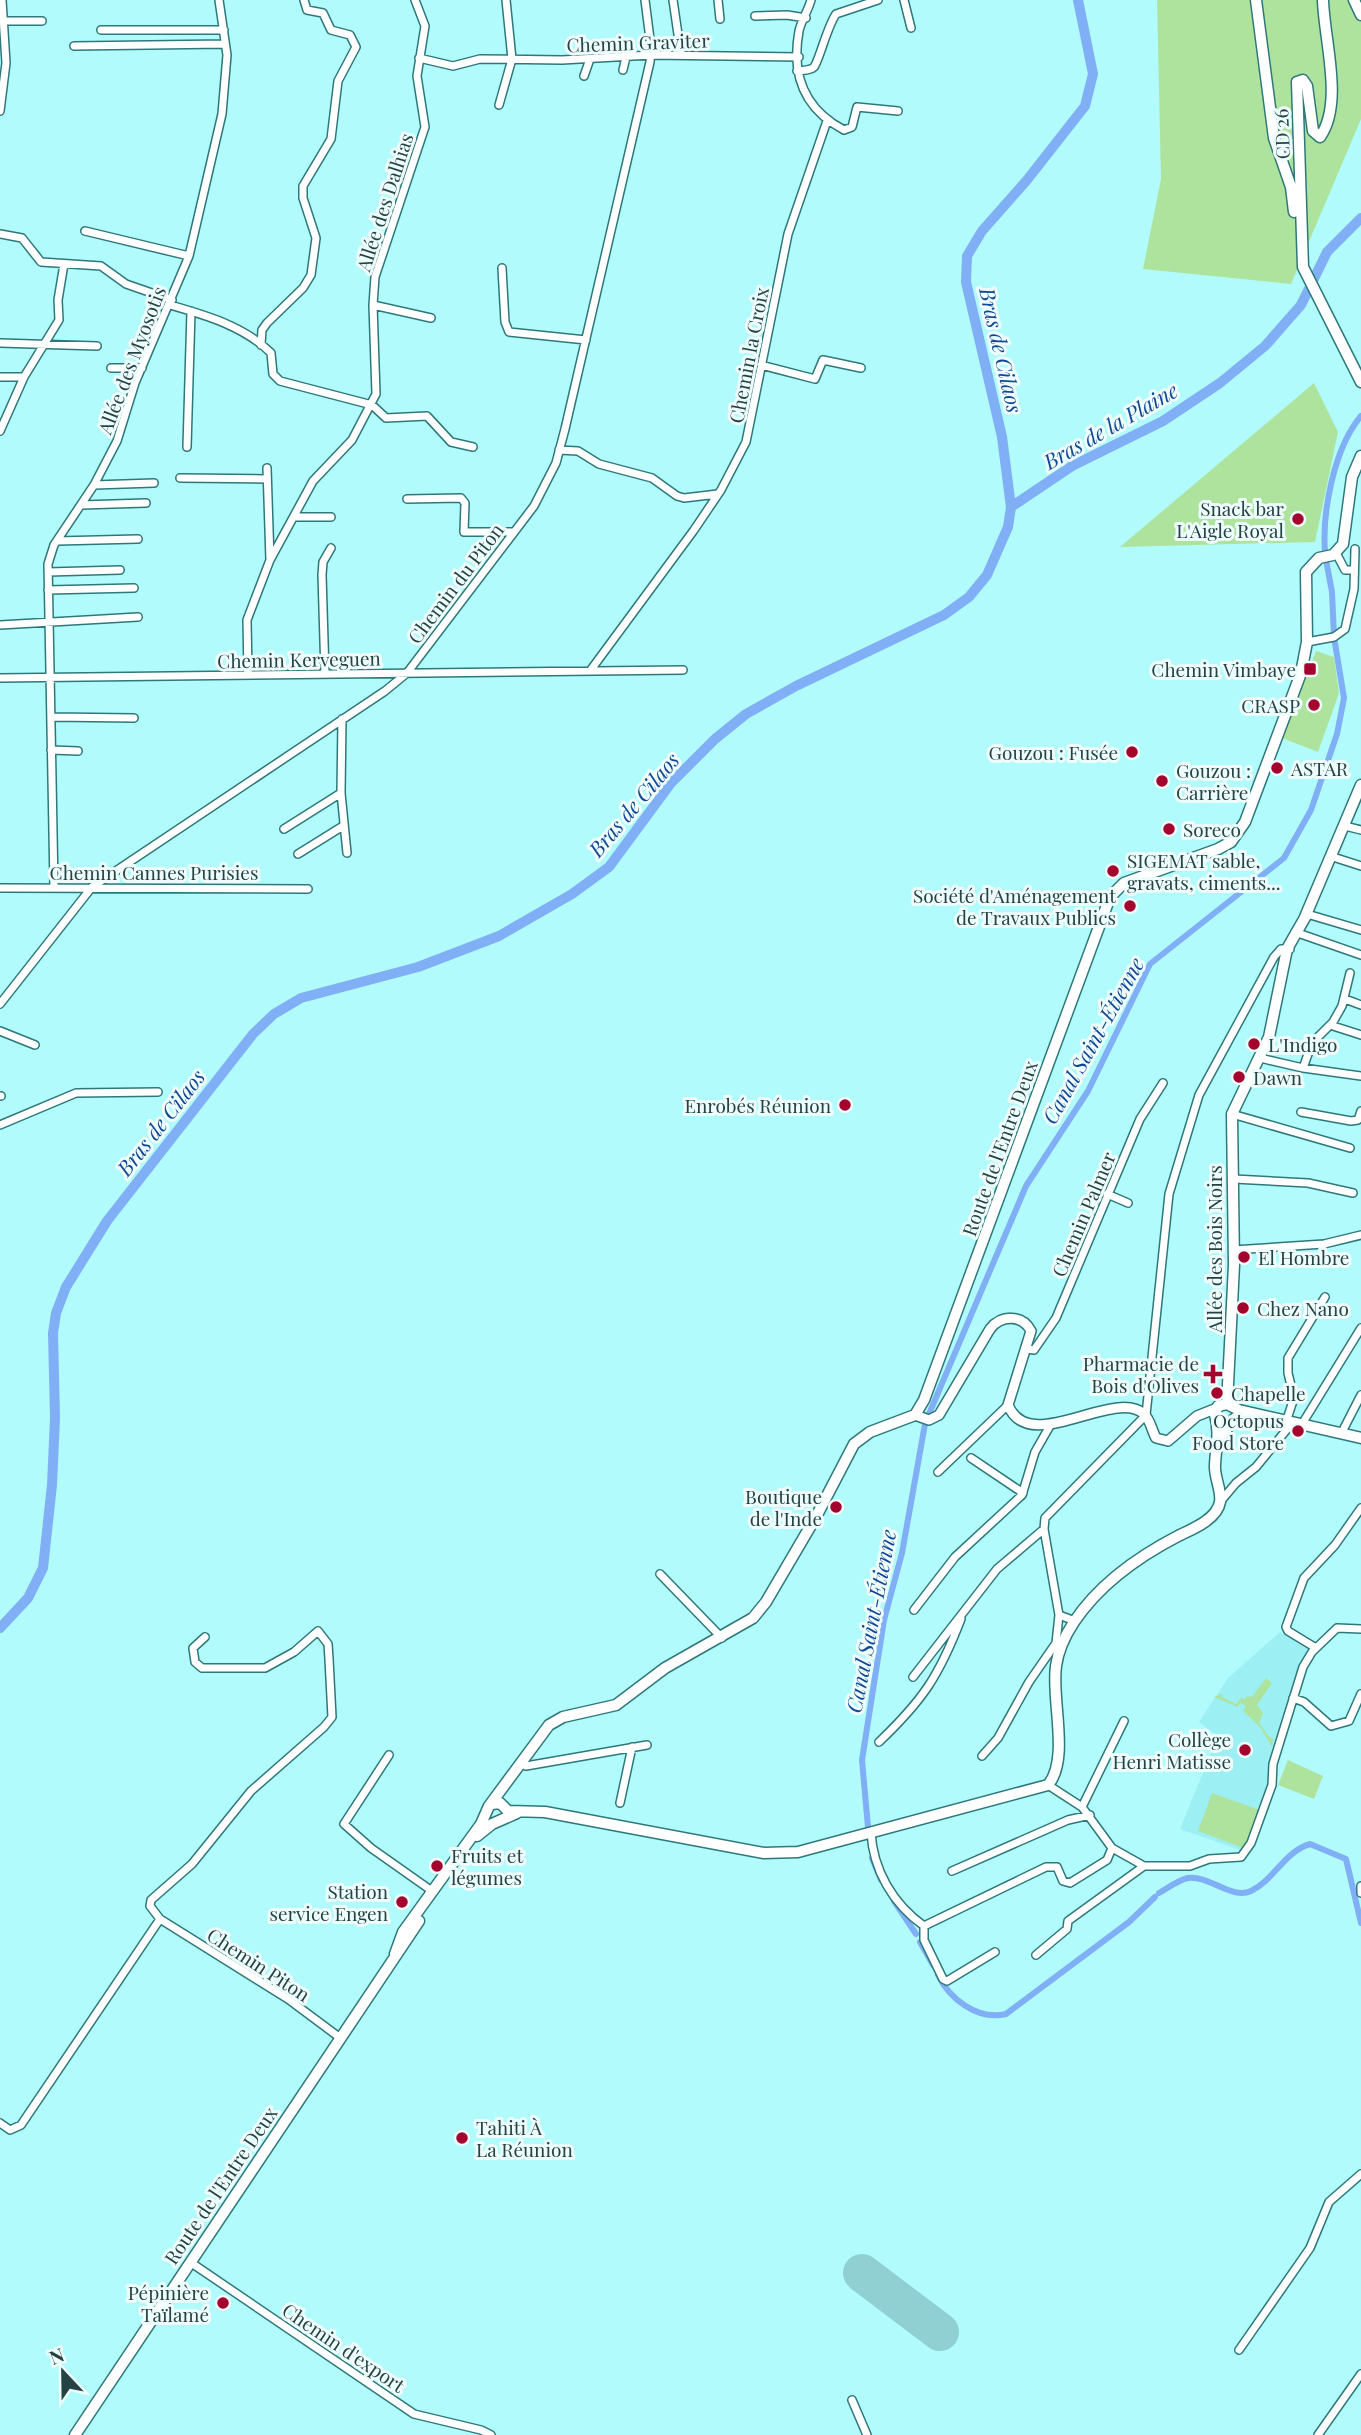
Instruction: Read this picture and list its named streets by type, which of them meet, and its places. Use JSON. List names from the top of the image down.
{
  "streets": {
    "main road": ["CD 26", "Route de l'Entre Deux", "Allée des Bois Noirs"],
    "street": [
      "Chemin Graviter",
      "Allée des Dalhias",
      "Chemin la Croix",
      "Allée des Myosotis",
      "Chemin du Piton",
      "Chemin Kerveguen",
      "Chemin Cannes Purisies",
      "Chemin Palmer",
      "Chemin Piton",
      "Chemin d'export"
    ]
  },
  "crossings": [
    ["Chemin Graviter", "Allée des Dalhias"],
    ["Chemin Graviter", "Chemin du Piton"],
    ["Allée des Dalhias", "Chemin Kerveguen"],
    ["Chemin la Croix", "Chemin Kerveguen"],
    ["Allée des Myosotis", "Chemin Kerveguen"],
    ["Allée des Myosotis", "Chemin Cannes Purisies"],
    ["Chemin du Piton", "Chemin Kerveguen"],
    ["Chemin du Piton", "Chemin Cannes Purisies"],
    ["Route de l'Entre Deux", "Chemin Piton"],
    ["Route de l'Entre Deux", "Chemin d'export"]
  ],
  "water": ["Bras de Cilaos", "Bras de la Plaine", "Canal Saint-Étienne"],
  "places": {
    "other": [
      "Snack bar L'Aigle Royal",
      "CRASP",
      "Gouzou : Fusée",
      "ASTAR",
      "Gouzou : Carrière",
      "Soreco",
      "SIGEMAT sable, gravats, ciments...",
      "Société d'Aménagement de Travaux Publics",
      "L'Indigo",
      "Dawn",
      "Enrobés Réunion",
      "El Hombre",
      "Chez Nano",
      "Chapelle",
      "Octopus Food Store",
      "Boutique de l'Inde",
      "Collège Henri Matisse",
      "Fruits et légumes",
      "Station service Engen",
      "Tahiti À La Réunion",
      "Pépinière Taïlamé"
    ],
    "transit": ["Chemin Vimbaye"],
    "health": ["Pharmacie de Bois d'Olives"]
  },
  "north": "top"
}
